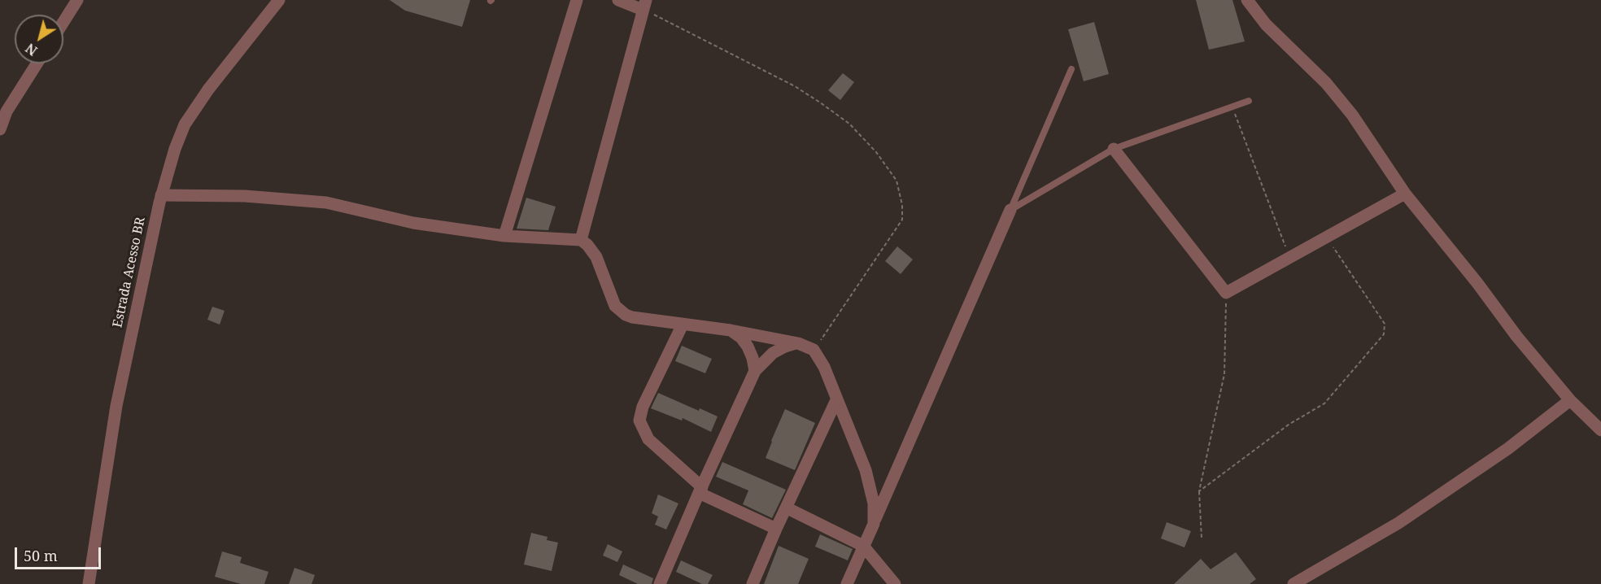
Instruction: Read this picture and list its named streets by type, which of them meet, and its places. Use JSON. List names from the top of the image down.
{
  "streets": {
    "street": ["Estrada Acesso BR"]
  },
  "scale_bar": "50 m",
  "north": "bottom left"
}
